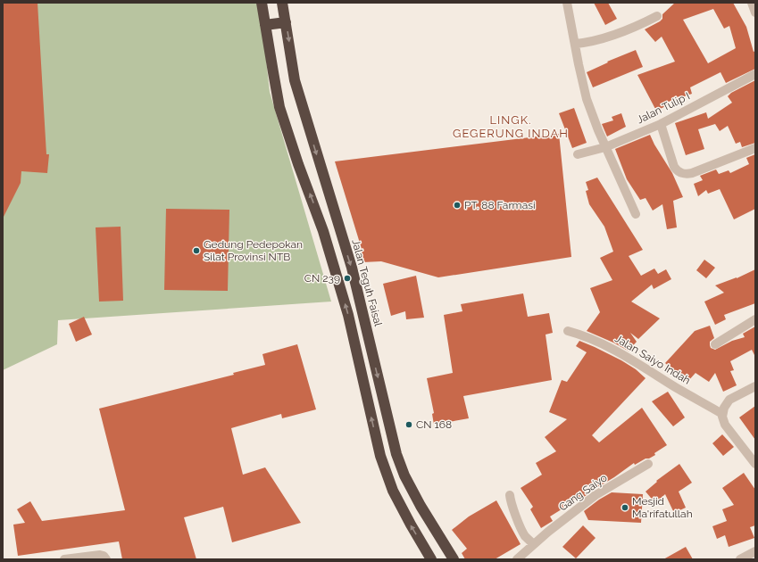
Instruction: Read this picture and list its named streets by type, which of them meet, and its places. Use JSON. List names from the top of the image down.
{
  "streets": {
    "highway": ["Jalan Teguh Faisal"],
    "street": ["Jalan Tulip I", "Jalan Saiyo Indah", "Gang Saiyo"]
  },
  "districts": ["LINGK. GEGERUNG INDAH"],
  "places": [
    "PT. 88 Farmasi",
    "Gedung Pedepokan Silat Provinsi NTB",
    "CN 239",
    "CN 168",
    "Mesjid Ma'rifatullah"
  ]
}
